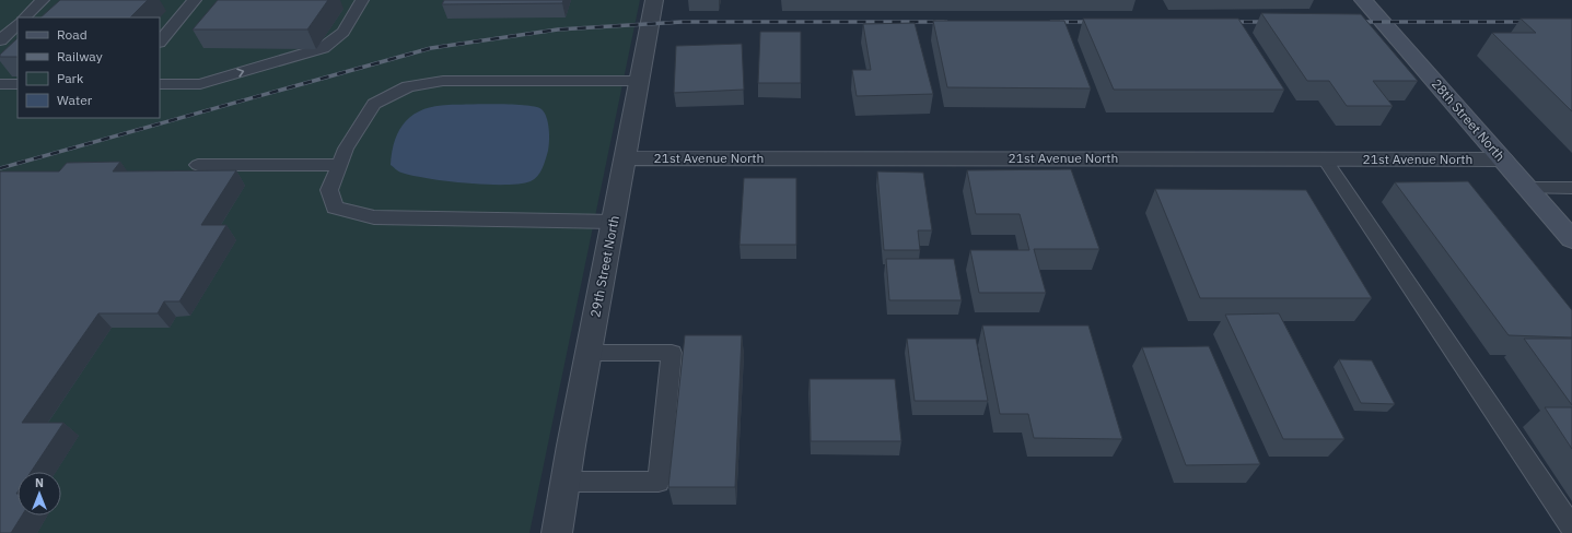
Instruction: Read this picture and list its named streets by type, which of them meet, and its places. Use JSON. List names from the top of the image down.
{
  "streets": {
    "street": ["28th Street North", "21st Avenue North", "29th Street North"]
  },
  "crossings": [
    ["28th Street North", "21st Avenue North"],
    ["21st Avenue North", "29th Street North"]
  ],
  "legend": [
    "Road",
    "Railway",
    "Park",
    "Water"
  ],
  "north": "top"
}
